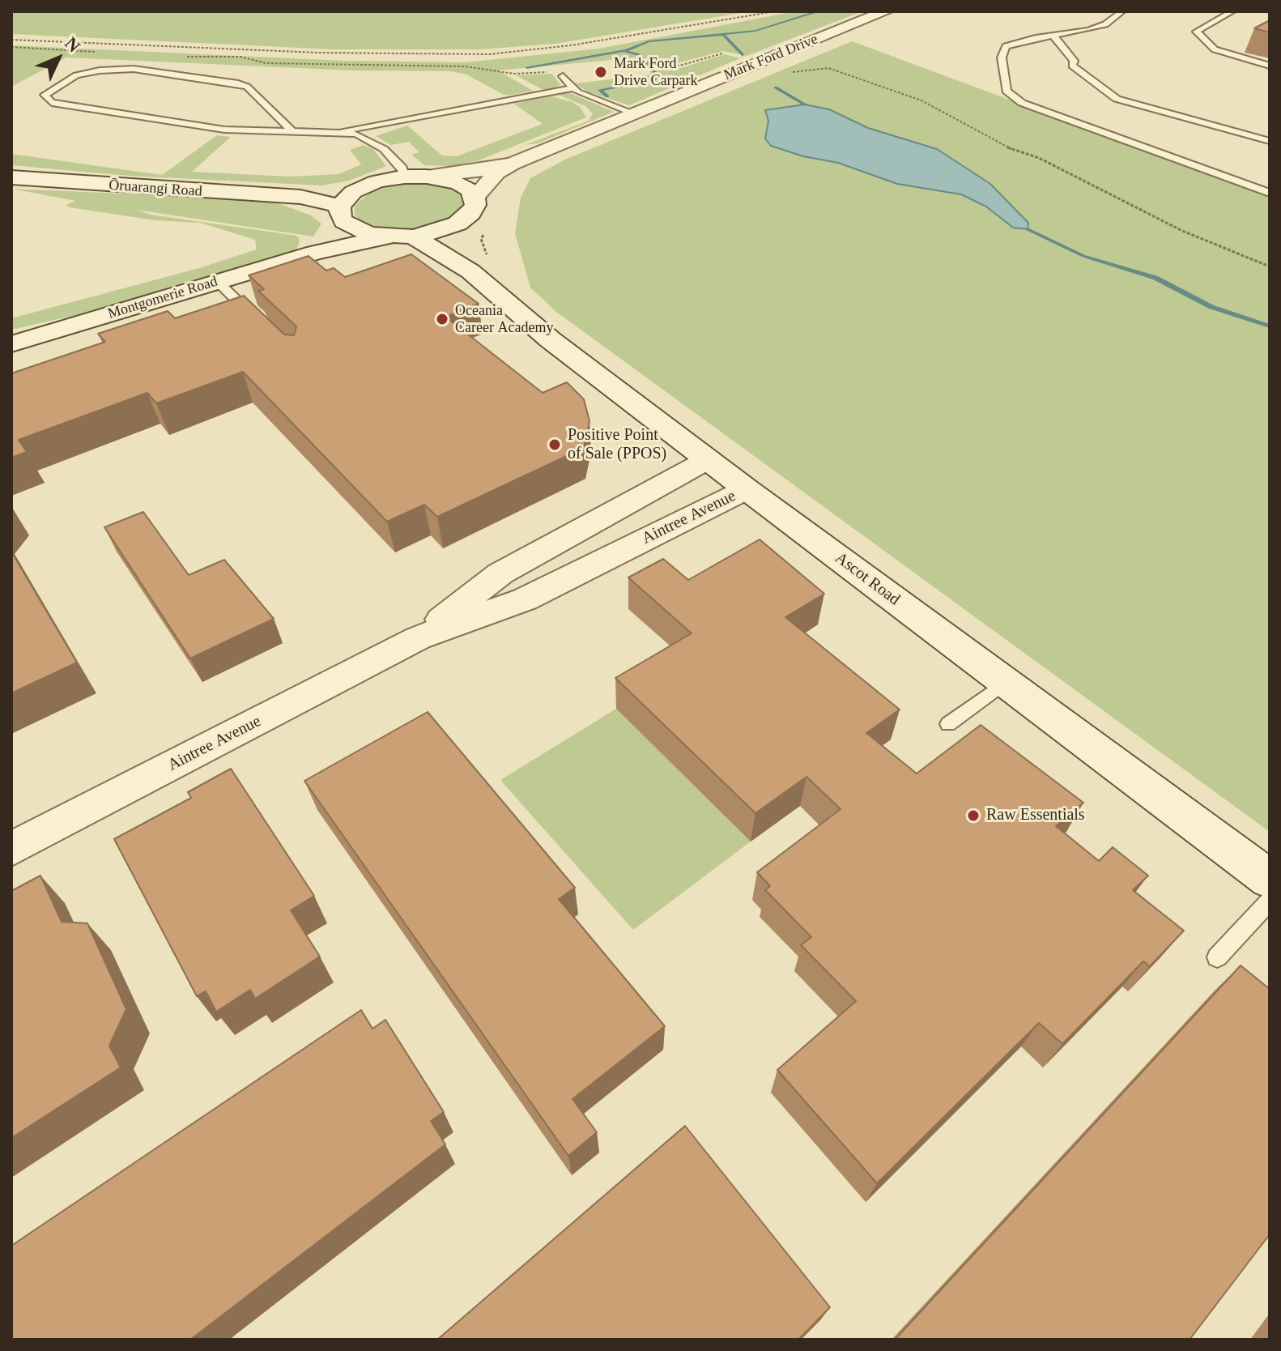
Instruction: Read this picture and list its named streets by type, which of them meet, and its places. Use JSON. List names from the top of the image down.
{
  "streets": {
    "street": [
      "Mark Ford Drive",
      "Ōruarangi Road",
      "Montgomerie Road",
      "Aintree Avenue",
      "Ascot Road"
    ]
  },
  "crossings": [
    ["Aintree Avenue", "Ascot Road"]
  ],
  "places": [
    "Mark Ford Drive Carpark",
    "Oceania Career Academy",
    "Positive Point of Sale (PPOS)",
    "Raw Essentials"
  ],
  "north": "top right"
}
